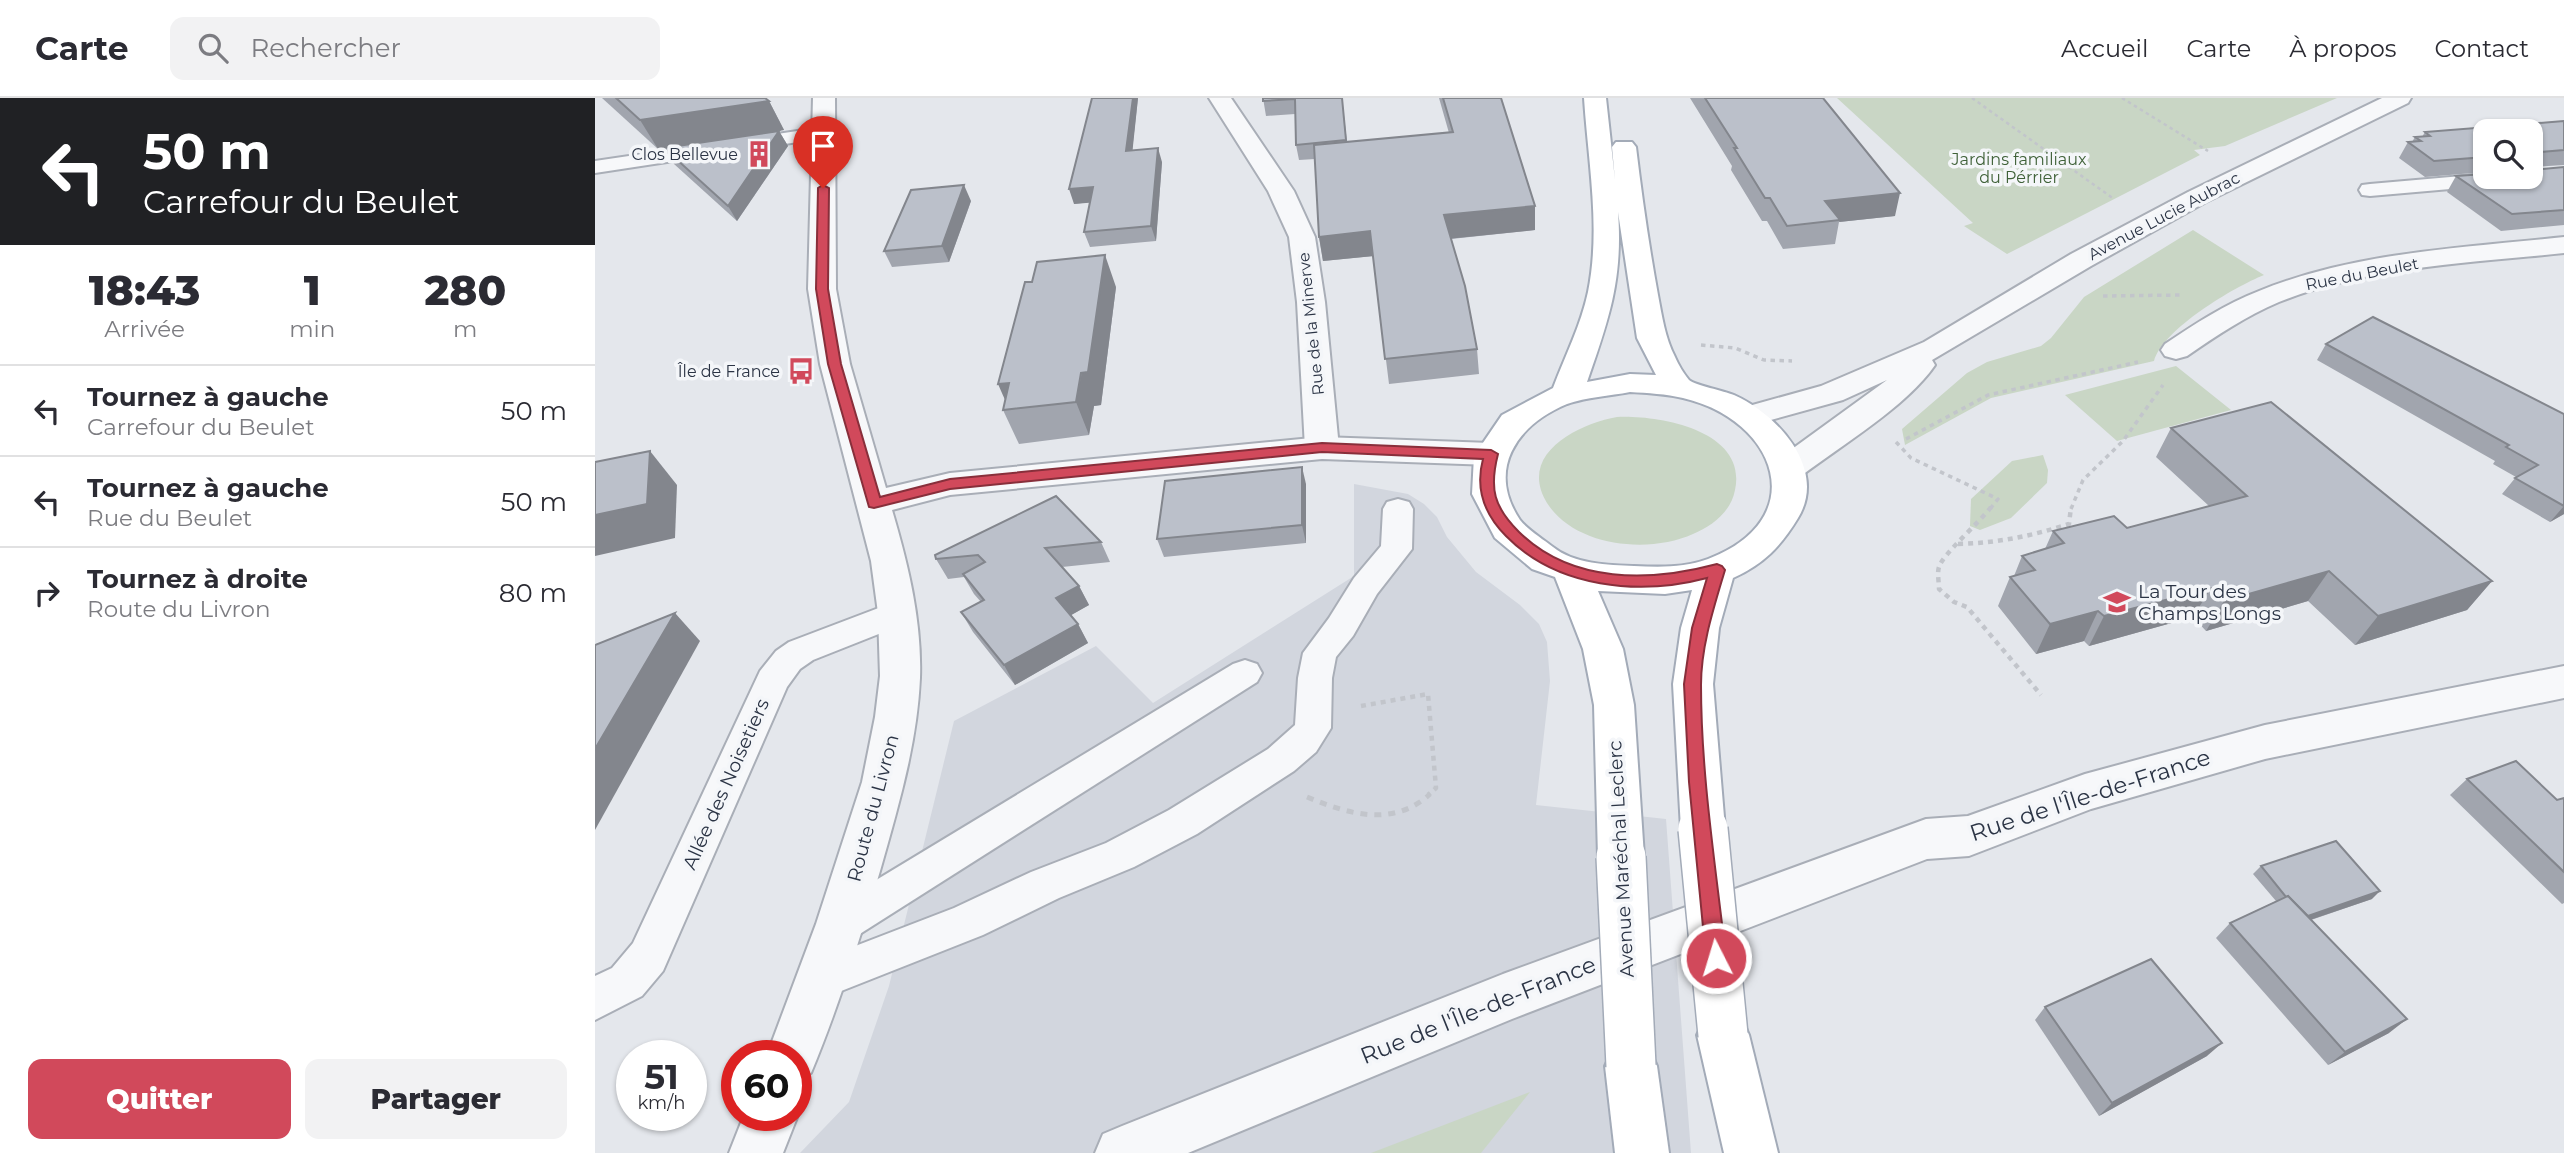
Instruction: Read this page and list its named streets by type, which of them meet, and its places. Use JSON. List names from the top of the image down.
{
  "streets": {
    "main road": ["Avenue Maréchal Leclerc"],
    "street": [
      "Avenue Lucie Aubrac",
      "Rue du Beulet",
      "Rue de la Minerve",
      "Rue de l'Île-de-France",
      "Route du Livron"
    ],
    "lane": ["Allée des Noisetiers"]
  },
  "crossings": [
    ["Allée des Noisetiers", "Route du Livron"]
  ],
  "parks": ["Jardins familiaux du Pérrier"],
  "places": {
    "building": ["Clos Bellevue"],
    "bus stop": ["Île de France"],
    "school or university": ["La Tour des Champs Longs"]
  },
  "page": {
    "header": "Carte",
    "search": "Rechercher",
    "nav": [
      "Accueil",
      "Carte",
      "À propos",
      "Contact"
    ],
    "turn": ["50 m", "Carrefour du Beulet"],
    "eta": [
      "18:43",
      "Arrivée",
      "1",
      "min",
      "280",
      "m"
    ],
    "list": [
      {
        "name": "Tournez à gauche",
        "note": "Carrefour du Beulet",
        "value": "50 m"
      },
      {
        "name": "Tournez à gauche",
        "note": "Rue du Beulet",
        "value": "50 m"
      },
      {
        "name": "Tournez à droite",
        "note": "Route du Livron",
        "value": "80 m"
      }
    ],
    "speed": "51 km/h",
    "limit": "60",
    "buttons": ["Quitter", "Partager"]
  }
}
